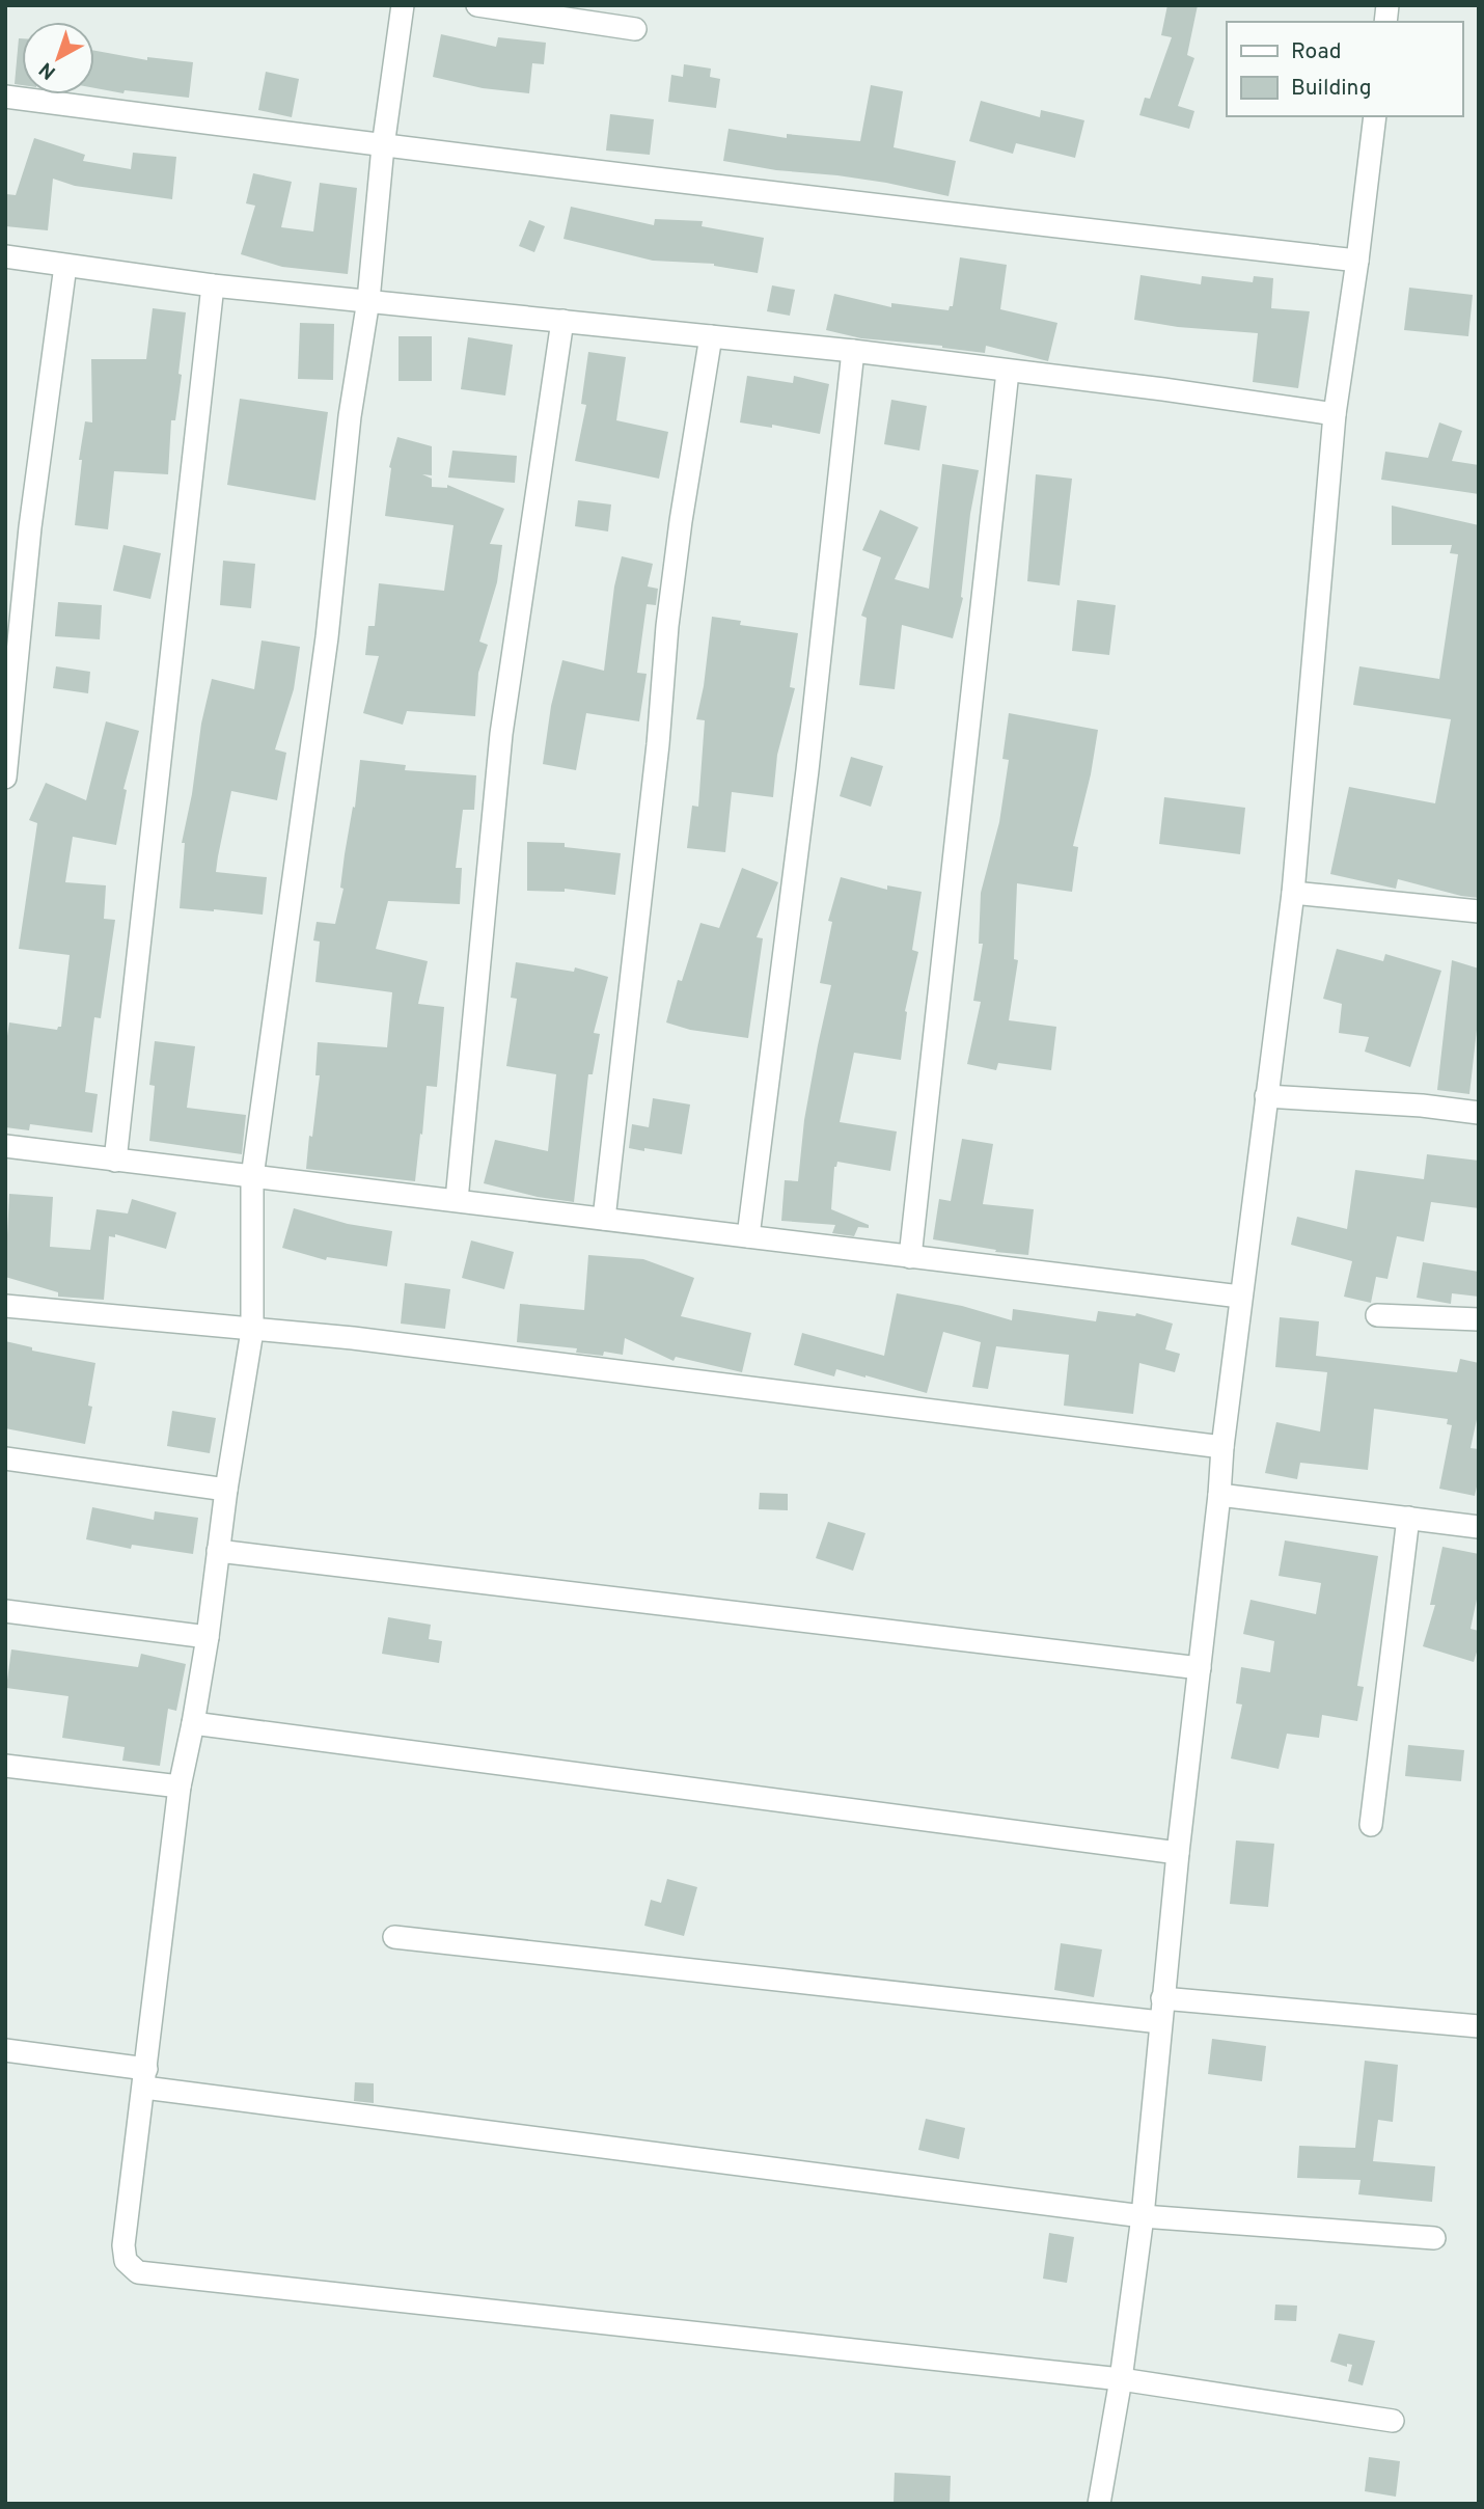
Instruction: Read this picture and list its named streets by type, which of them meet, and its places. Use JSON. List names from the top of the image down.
{
  "legend": ["Road", "Building"],
  "north": "bottom left"
}
